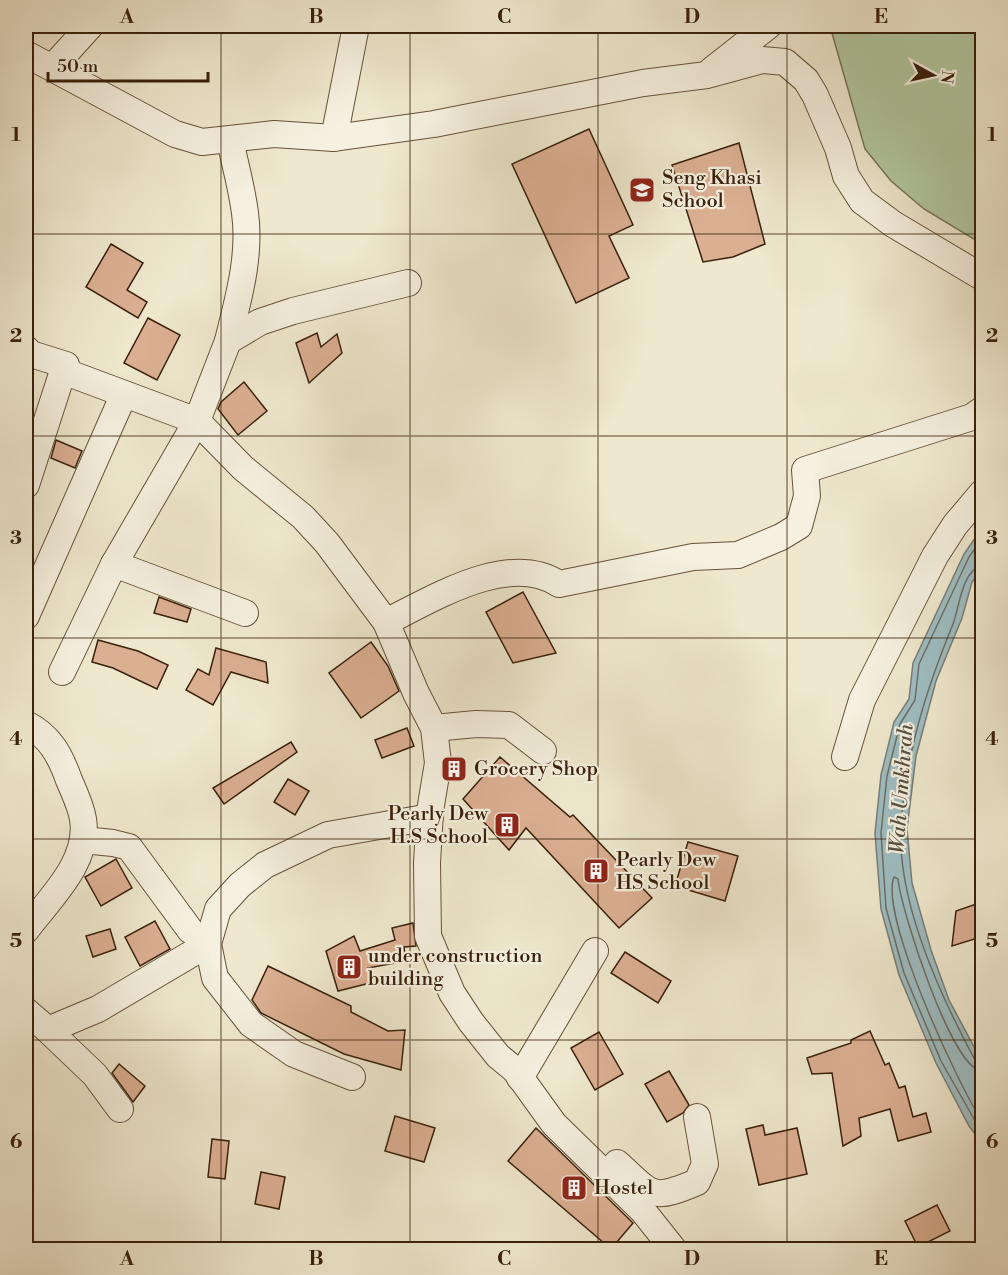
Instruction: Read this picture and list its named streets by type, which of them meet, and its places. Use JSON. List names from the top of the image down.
{
  "water": ["Wah Umkhrah"],
  "places": {
    "school or university": ["Seng Khasi School"],
    "building": [
      "Grocery Shop",
      "Pearly Dew H.S School",
      "Pearly Dew HS School",
      "under construction building",
      "Hostel"
    ]
  },
  "scale_bar": "50 m",
  "north": "right",
  "grid": {
    "columns": [
      "A",
      "B",
      "C",
      "D",
      "E"
    ],
    "rows": [
      "1",
      "2",
      "3",
      "4",
      "5",
      "6"
    ]
  }
}
